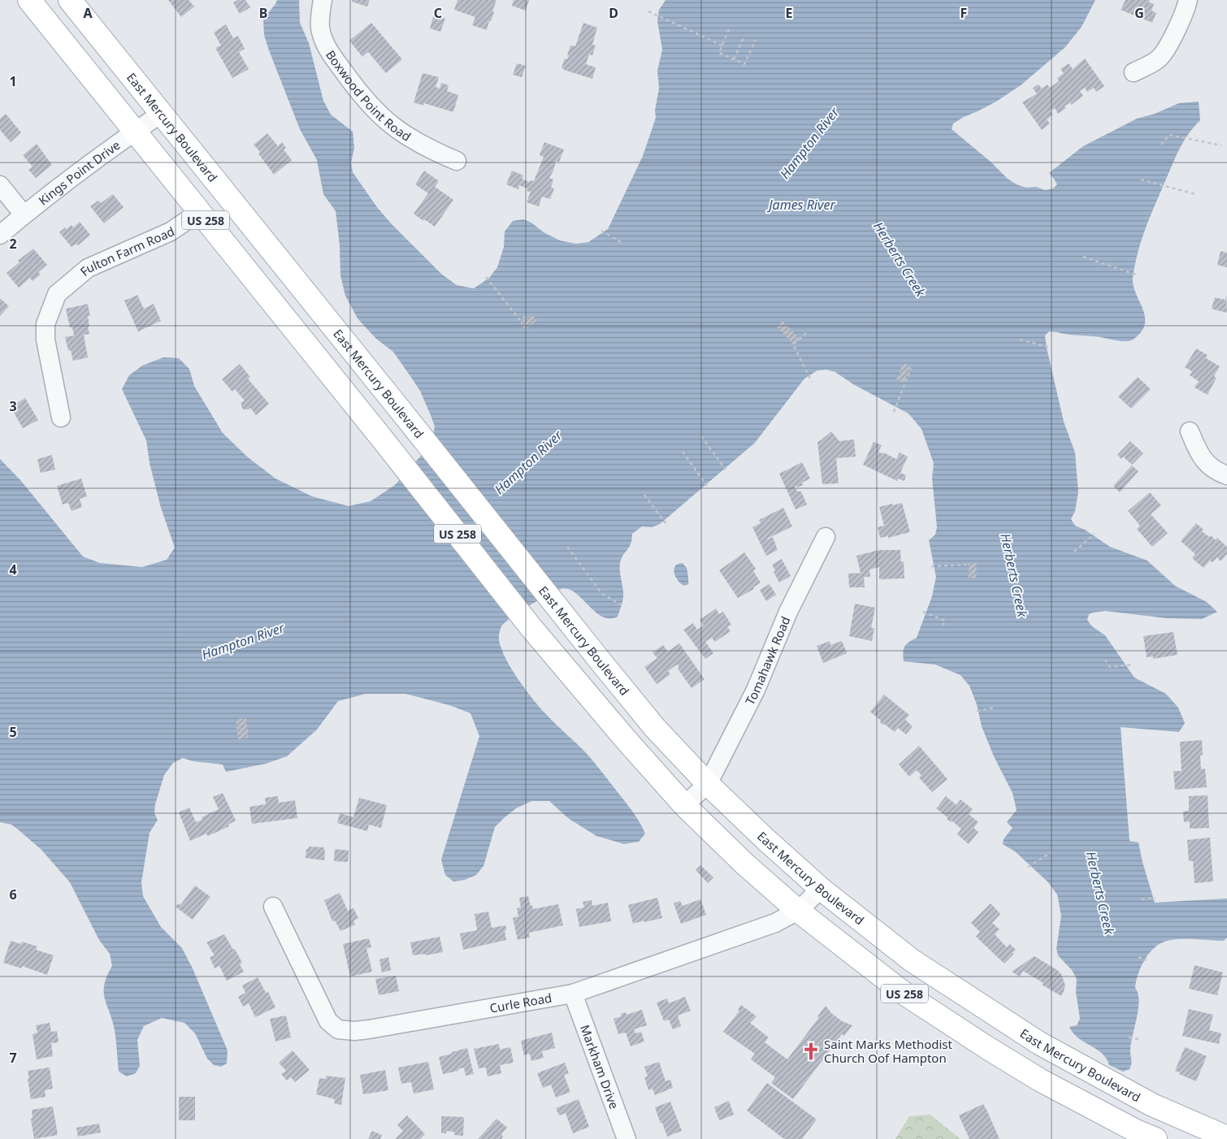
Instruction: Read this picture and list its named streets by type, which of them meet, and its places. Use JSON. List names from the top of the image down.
{
  "streets": {
    "main road": ["East Mercury Boulevard", "US 258"],
    "street": [
      "Boxwood Point Road",
      "Kings Point Drive",
      "Fulton Farm Road",
      "Tomahawk Road",
      "Curle Road",
      "Markham Drive"
    ]
  },
  "crossings": [
    ["East Mercury Boulevard", "Kings Point Drive"],
    ["East Mercury Boulevard", "Tomahawk Road"],
    ["East Mercury Boulevard", "Curle Road"],
    ["Kings Point Drive", "US 258"],
    ["US 258", "Fulton Farm Road"],
    ["US 258", "Curle Road"],
    ["Curle Road", "Markham Drive"]
  ],
  "water": ["Hampton River", "James River", "Herberts Creek"],
  "places": {
    "church": ["Saint Marks Methodist Church Oof Hampton"]
  },
  "grid": {
    "columns": [
      "A",
      "B",
      "C",
      "D",
      "E",
      "F",
      "G"
    ],
    "rows": [
      "1",
      "2",
      "3",
      "4",
      "5",
      "6",
      "7"
    ]
  }
}
